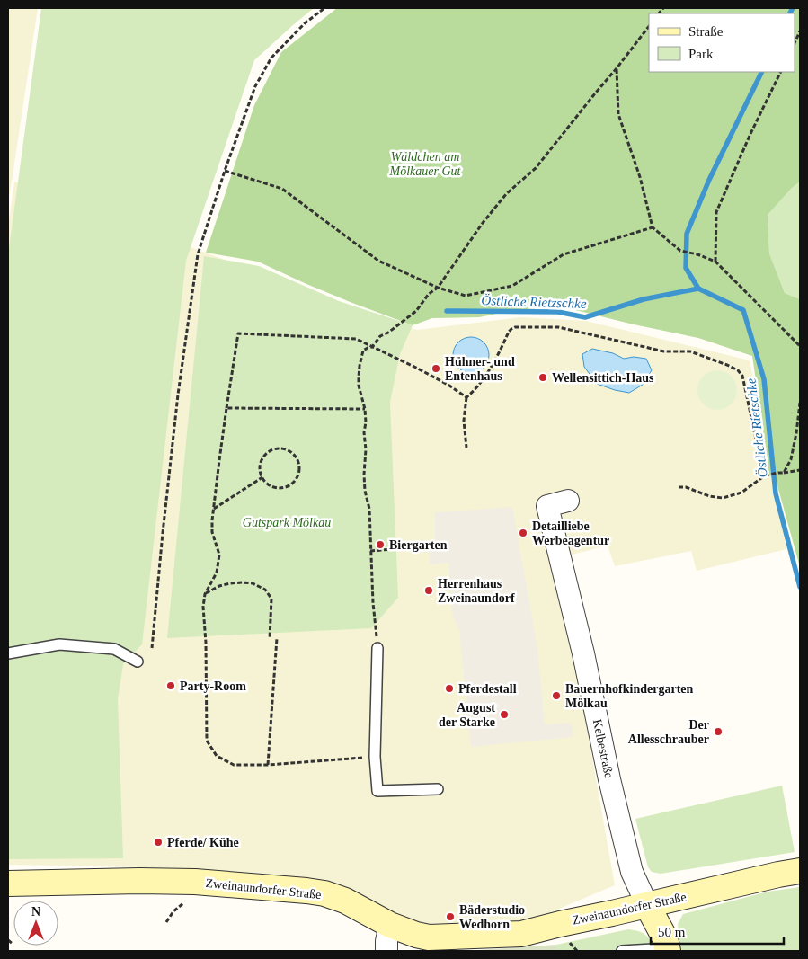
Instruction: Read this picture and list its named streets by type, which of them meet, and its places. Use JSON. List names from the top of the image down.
{
  "streets": {
    "street": ["Kelbestraße", "Zweinaundorfer Straße"]
  },
  "crossings": [
    ["Kelbestraße", "Zweinaundorfer Straße"]
  ],
  "water": ["Östliche Rietzschke", "Östliche Rietschke"],
  "parks": ["Wäldchen am Mölkauer Gut", "Gutspark Mölkau"],
  "places": [
    "Hühner- und Entenhaus",
    "Wellensittich-Haus",
    "Detailliebe Werbeagentur",
    "Biergarten",
    "Herrenhaus Zweinaundorf",
    "Party-Room",
    "Pferdestall",
    "Bauernhofkindergarten Mölkau",
    "August der Starke",
    "Der Allesschrauber",
    "Pferde/ Kühe",
    "Bäderstudio Wedhorn"
  ],
  "legend": ["Straße", "Park"],
  "scale_bar": "50 m",
  "north": "top"
}
